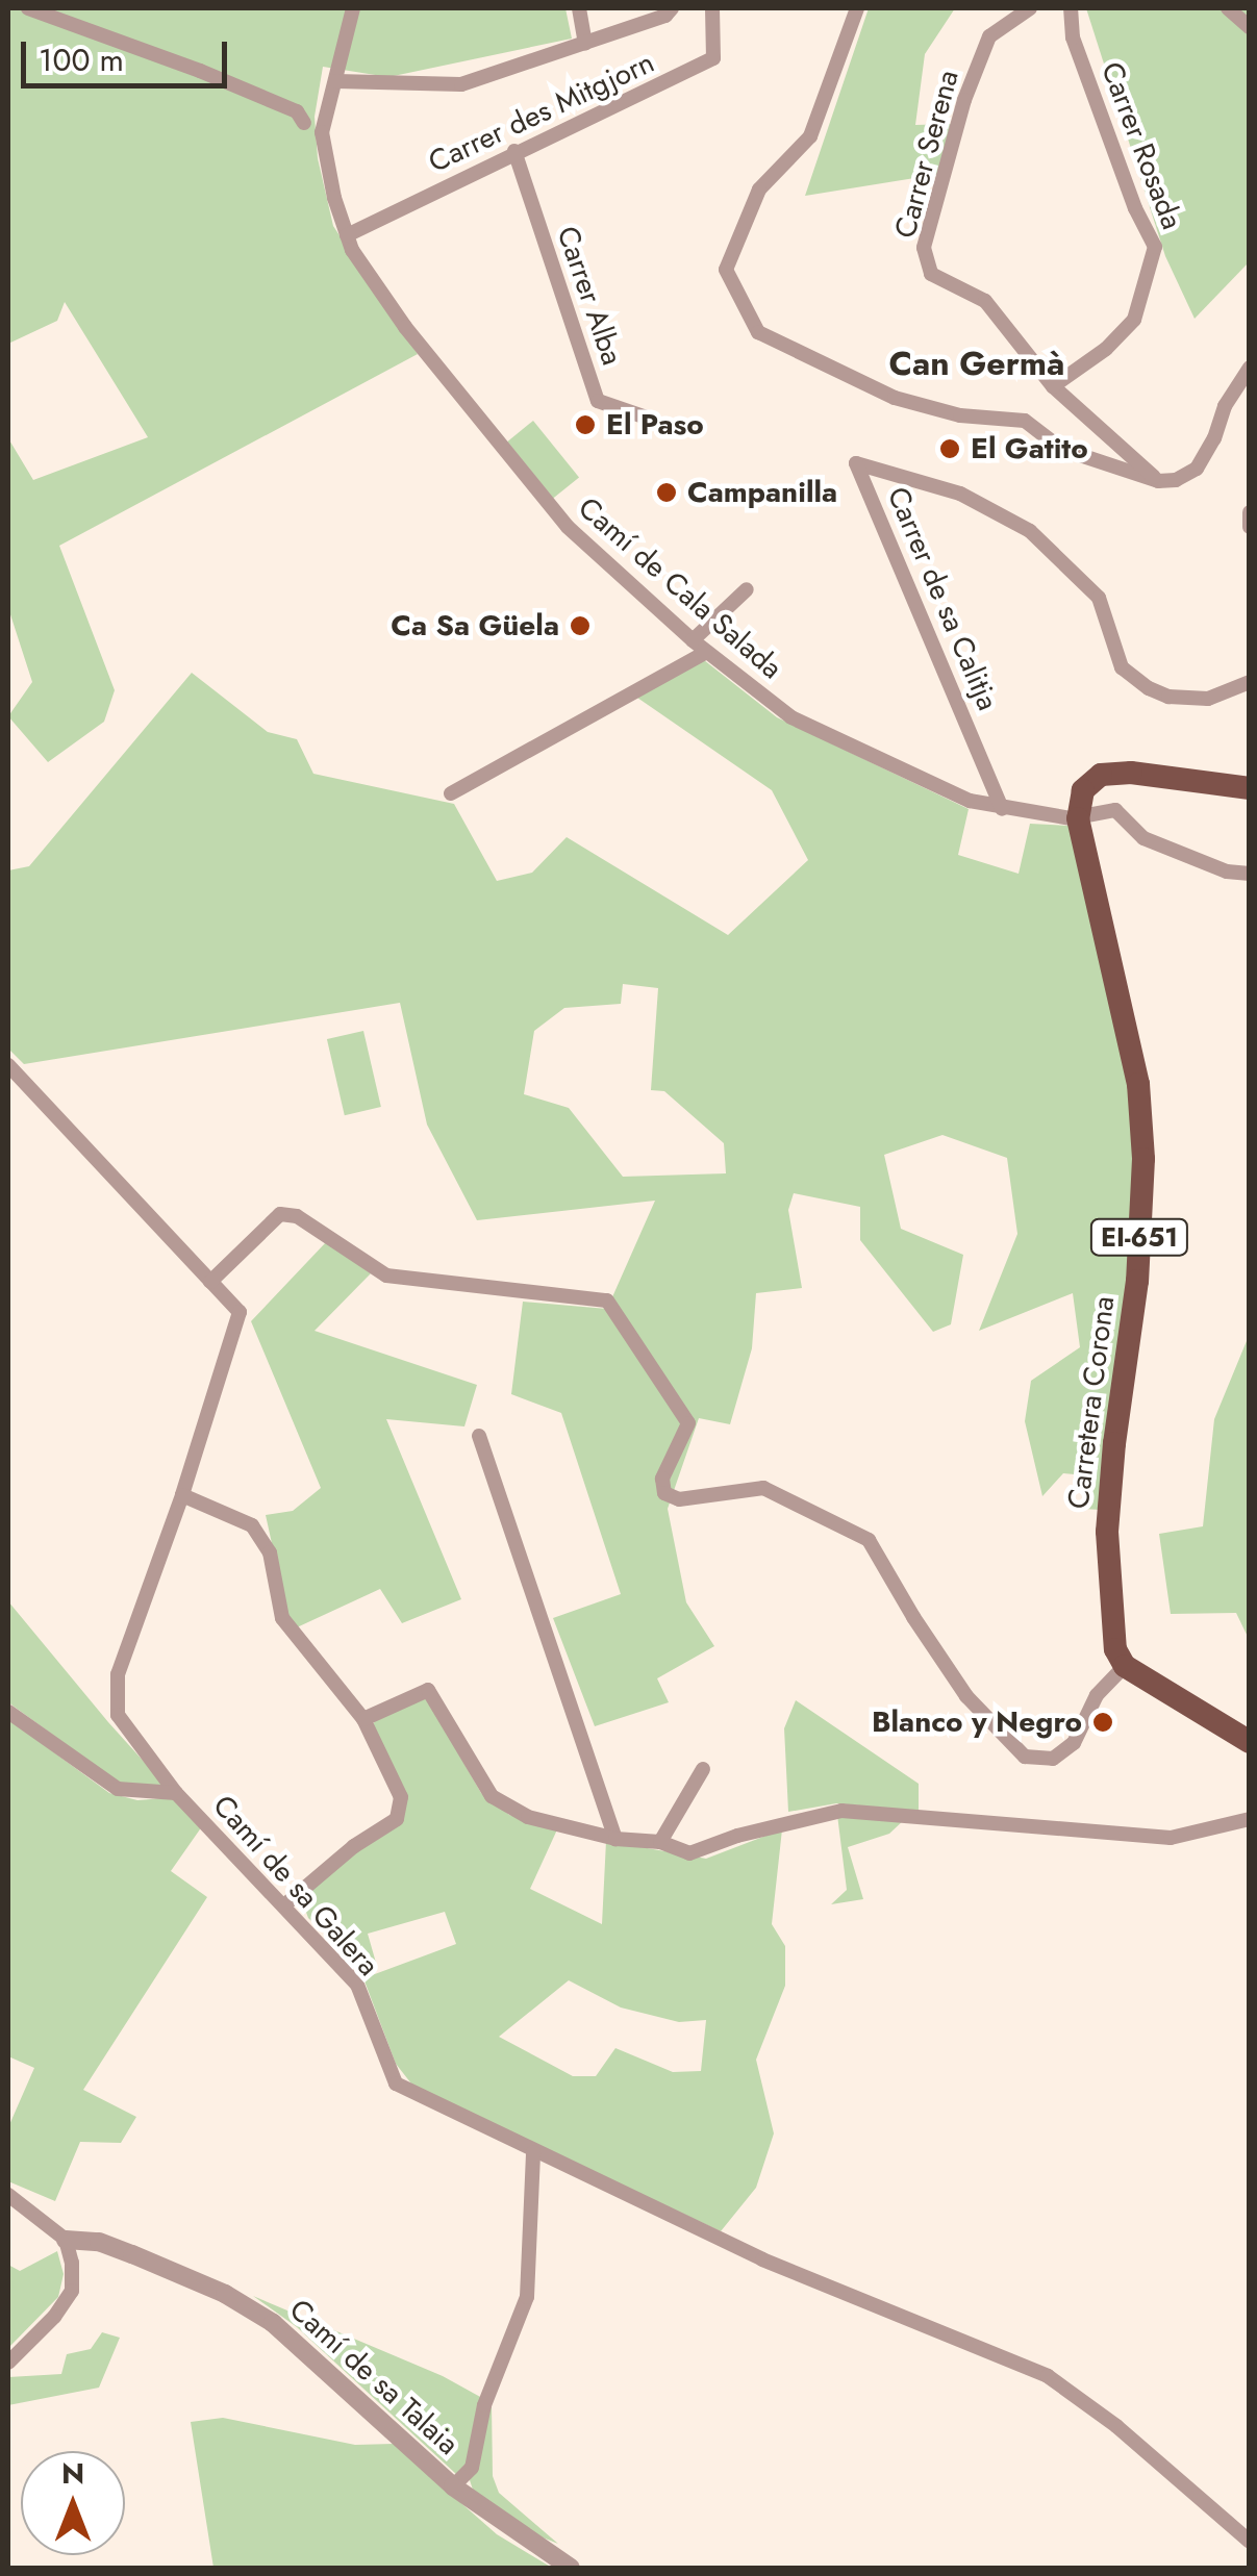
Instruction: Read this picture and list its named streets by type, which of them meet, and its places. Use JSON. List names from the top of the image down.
{
  "streets": {
    "main road": ["EI-651", "Carretera Corona"],
    "street": [
      "Carrer des Mitgjorn",
      "Carrer Rosada",
      "Carrer Serena",
      "Carrer Alba",
      "Camí de Cala Salada",
      "Carrer de sa Calitja",
      "Camí de sa Galera",
      "Camí de sa Talaia"
    ]
  },
  "crossings": [
    ["Carrer des Mitgjorn", "Carrer Alba"],
    ["Carrer des Mitgjorn", "Camí de Cala Salada"],
    ["Carrer Rosada", "Carrer Serena"],
    ["Camí de Cala Salada", "Carrer de sa Calitja"],
    ["Camí de Cala Salada", "Carretera Corona"]
  ],
  "districts": ["Can Germà"],
  "places": [
    "El Paso",
    "El Gatito",
    "Campanilla",
    "Ca Sa Güela",
    "Blanco y Negro"
  ],
  "scale_bar": "100 m",
  "north": "top"
}
